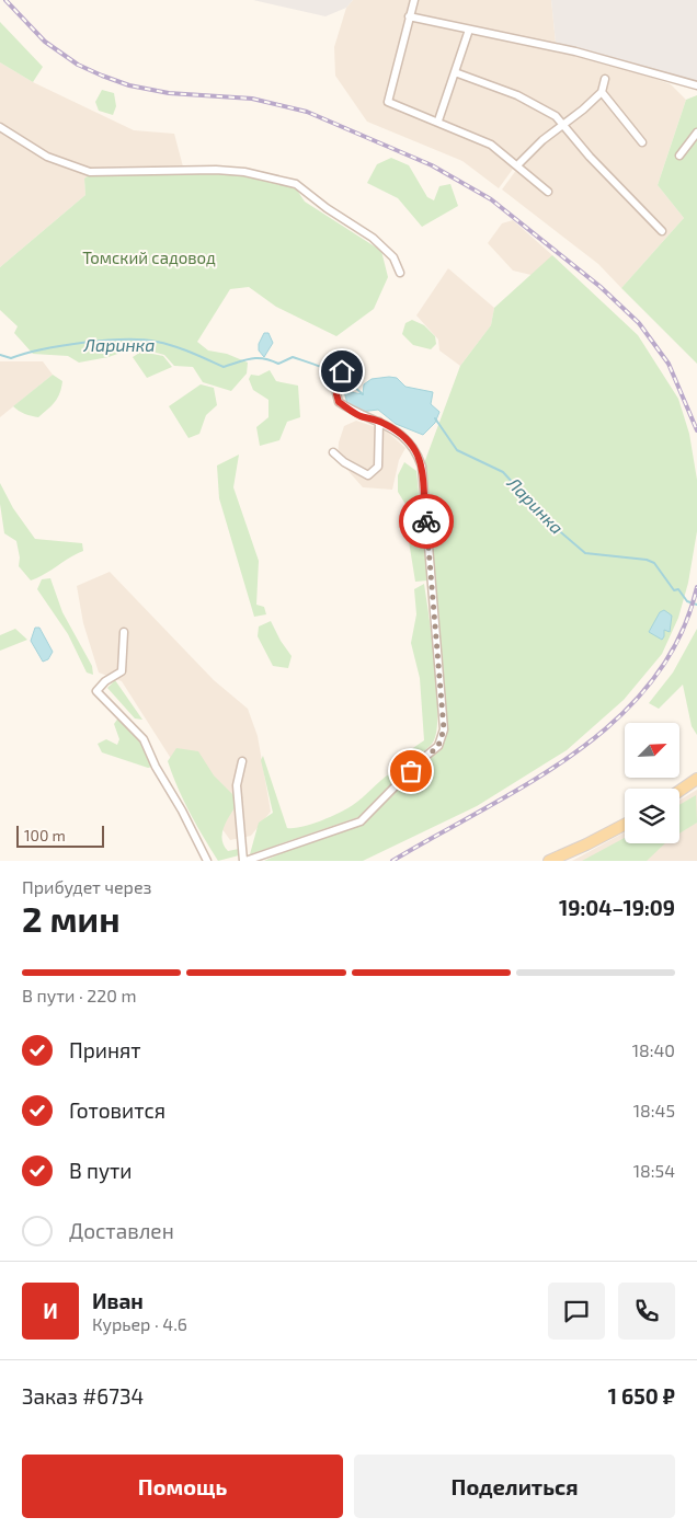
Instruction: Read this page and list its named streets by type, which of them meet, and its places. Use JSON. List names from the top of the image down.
{
  "water": ["Ларинка"],
  "parks": ["Томский садовод"],
  "scale_bar": "100 m",
  "north": "top right",
  "page": {
    "scale": "100 m",
    "heading": ["2 мин", "Прибудет через", "19:04–19:09"],
    "panel": [
      "Иван",
      "Курьер · 4.6",
      "Заказ #6734",
      "1 650 ₽"
    ],
    "bar": "В пути · 220 m",
    "list": [
      ["Принят", "18:40"],
      ["Готовится", "18:45"],
      ["В пути", "18:54"],
      "Доставлен"
    ],
    "round": "И",
    "buttons": ["Помощь", "Поделиться"]
  }
}
